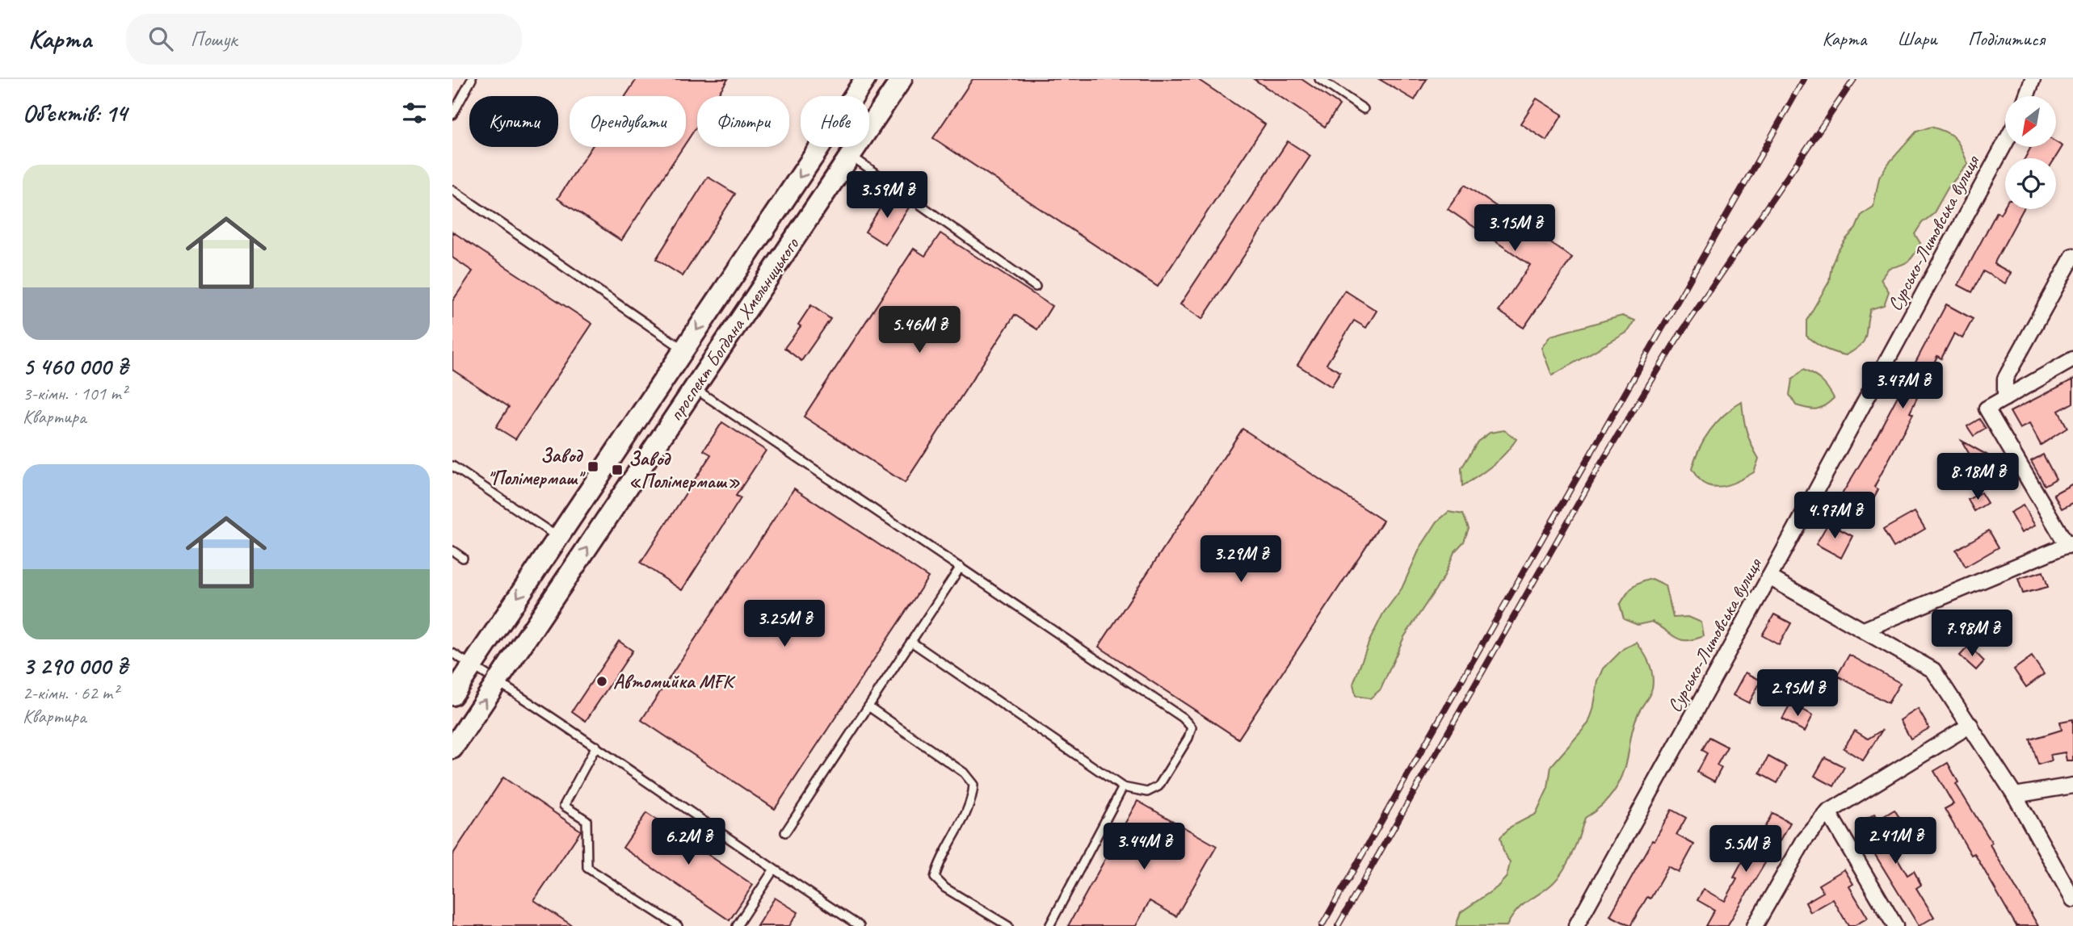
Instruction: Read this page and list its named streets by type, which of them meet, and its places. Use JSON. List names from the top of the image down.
{
  "streets": {
    "main road": ["проспект Богдана Хмельницького"],
    "street": ["Сурсько-Литовська вулиця"]
  },
  "places": {
    "transit": ["Завод \"Полімермаш\"", "Завод «Полімермаш»"],
    "other": ["Автомийка MFK"]
  },
  "north": "bottom left",
  "page": {
    "header": "Карта",
    "search": "Пошук",
    "nav": ["Карта", "Шари", "Поділитися"],
    "heading": "Об’єктів: 14",
    "chip": [
      "Купити",
      "Орендувати",
      "Фільтри",
      "Нове"
    ],
    "list": [
      {
        "name": "5 460 000 ₴",
        "note": "3-кімн. · 101 m² · Квартира"
      },
      {
        "name": "3 290 000 ₴",
        "note": "2-кімн. · 62 m² · Квартира"
      }
    ],
    "price": [
      "3.59M ₴",
      "3.15M ₴",
      "5.46M ₴",
      "3.47M ₴",
      "8.18M ₴",
      "4.97M ₴",
      "3.29M ₴",
      "3.25M ₴",
      "7.98M ₴",
      "2.95M ₴",
      "2.41M ₴",
      "6.2M ₴",
      "3.44M ₴",
      "5.5M ₴"
    ]
  }
}
